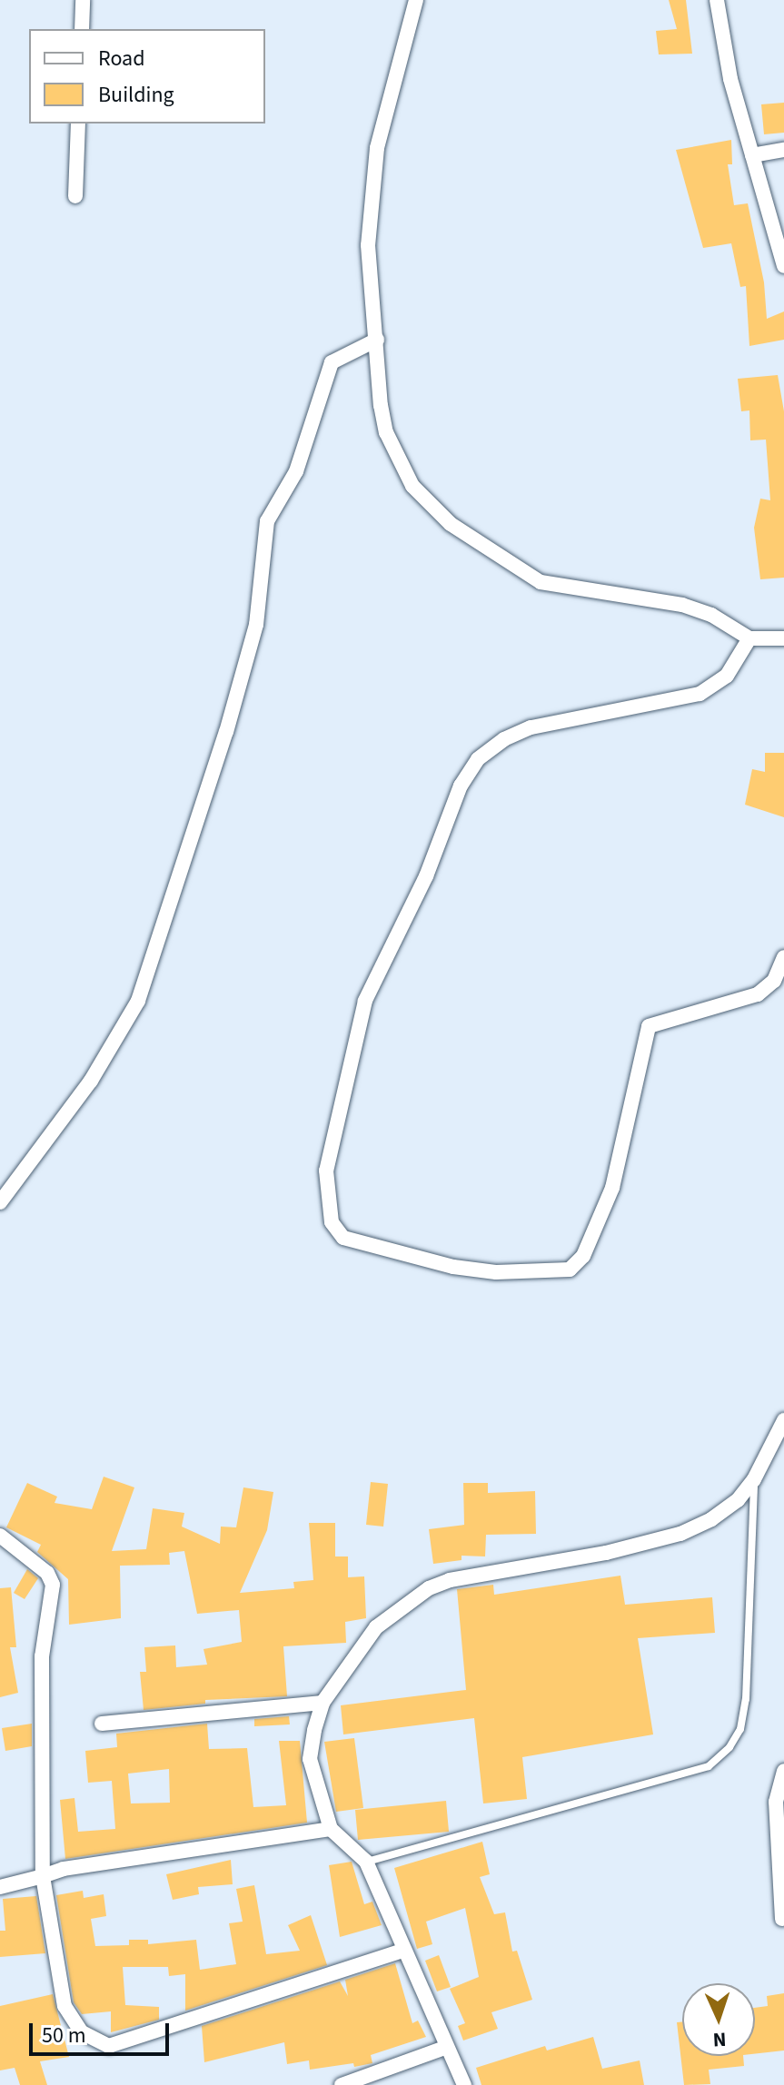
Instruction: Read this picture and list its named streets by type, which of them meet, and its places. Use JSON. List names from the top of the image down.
{
  "legend": ["Road", "Building"],
  "scale_bar": "50 m",
  "north": "bottom"
}
